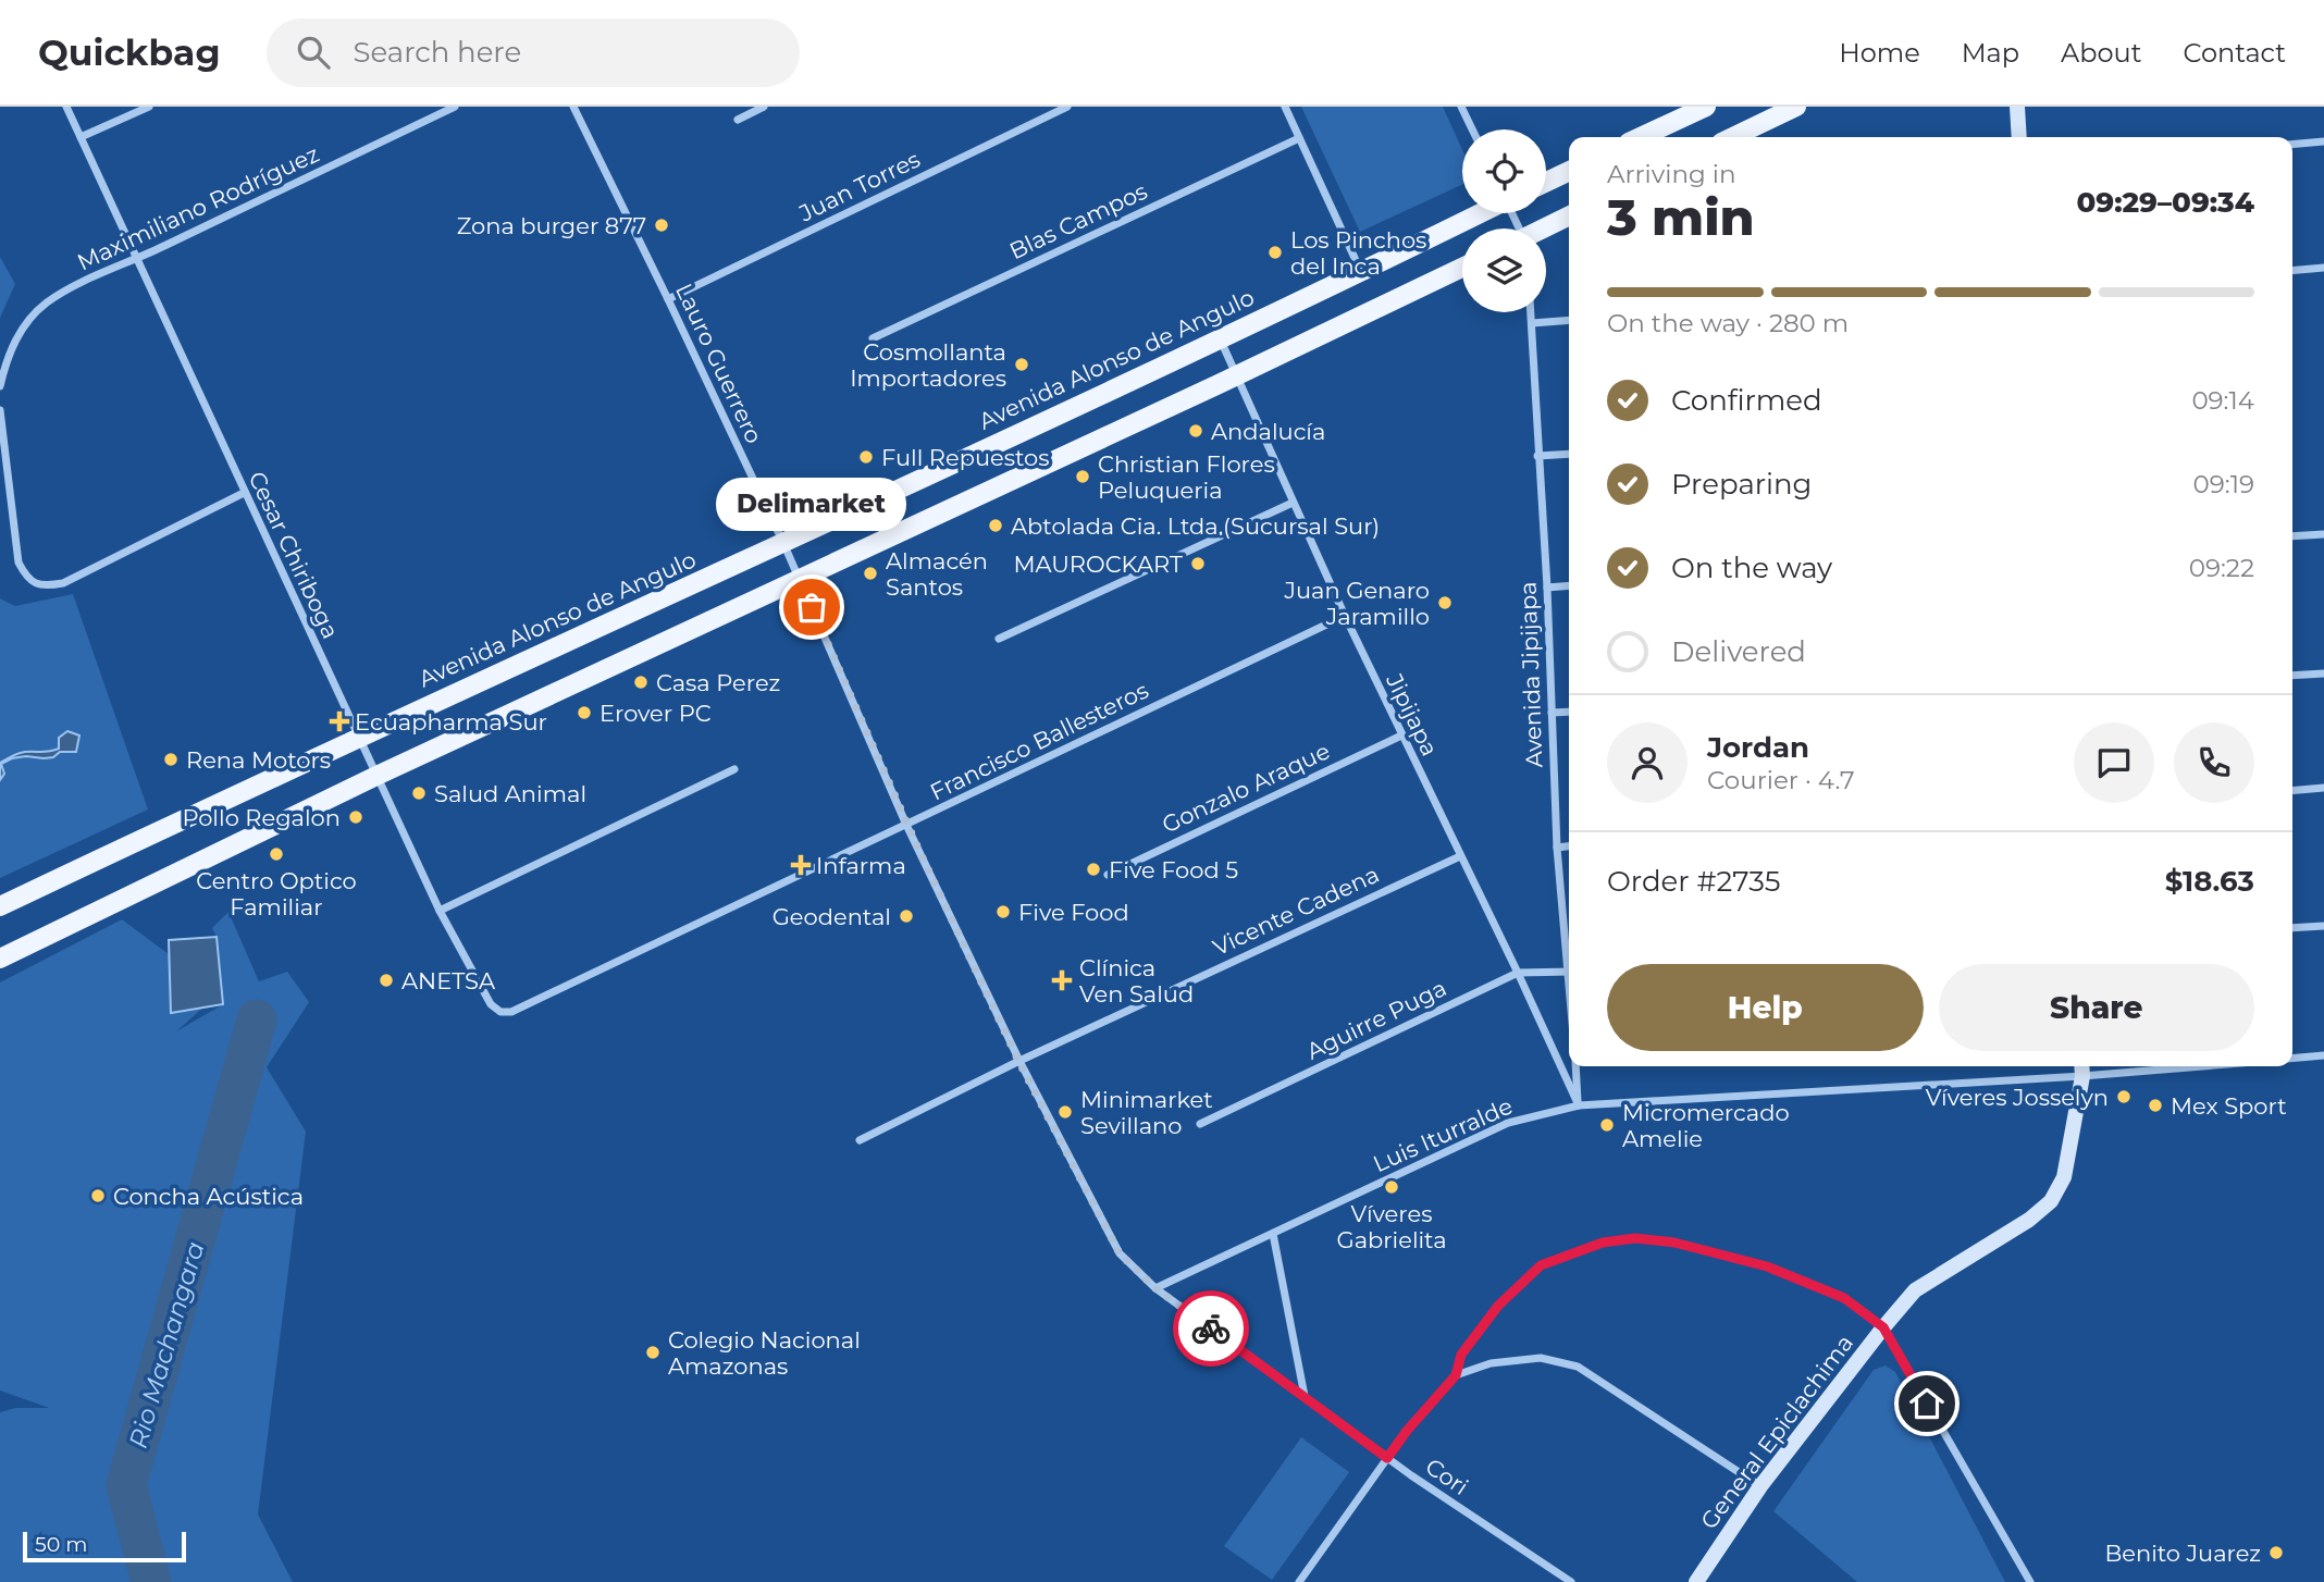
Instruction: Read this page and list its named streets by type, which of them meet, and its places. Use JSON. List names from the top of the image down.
{
  "streets": {
    "main road": ["Avenida Alonso de Angulo"],
    "street": [
      "Juan Torres",
      "Maximiliano Rodríguez",
      "Blas Campos",
      "Lauro Guerrero",
      "Cesar Chiriboga",
      "Avenida Jipijapa",
      "Jipijapa",
      "Francisco Ballesteros",
      "Gonzalo Araque",
      "Vicente Cadena",
      "Aguirre Puga",
      "Luis Iturralde",
      "General Epiclachima",
      "Cori"
    ]
  },
  "crossings": [
    ["Juan Torres", "Lauro Guerrero"],
    ["Maximiliano Rodríguez", "Cesar Chiriboga"],
    ["Avenida Alonso de Angulo", "Lauro Guerrero"],
    ["Avenida Alonso de Angulo", "Cesar Chiriboga"],
    ["Avenida Alonso de Angulo", "Jipijapa"],
    ["Lauro Guerrero", "Francisco Ballesteros"],
    ["Lauro Guerrero", "Vicente Cadena"],
    ["Lauro Guerrero", "Luis Iturralde"],
    ["Lauro Guerrero", "Cori"],
    ["Cesar Chiriboga", "Francisco Ballesteros"],
    ["Jipijapa", "Francisco Ballesteros"],
    ["Jipijapa", "Gonzalo Araque"],
    ["Jipijapa", "Vicente Cadena"],
    ["Jipijapa", "Aguirre Puga"],
    ["Jipijapa", "Luis Iturralde"],
    ["Luis Iturralde", "General Epiclachima"],
    ["Luis Iturralde", "Cori"]
  ],
  "water": ["Rio Machangara"],
  "places": {
    "other": [
      "Zona burger 877",
      "Los Pinchos del Inca",
      "Cosmollanta Importadores",
      "Andalucía",
      "Full Repuestos",
      "Christian Flores Peluqueria",
      "Abtolada Cia. Ltda.(Sucursal Sur)",
      "MAUROCKART",
      "Almacén Santos",
      "Juan Genaro Jaramillo",
      "Delimarket",
      "Casa Perez",
      "Erover PC",
      "Rena Motors",
      "Salud Animal",
      "Pollo Regalon",
      "Centro Optico Familiar",
      "Five Food 5",
      "Five Food",
      "Geodental",
      "ANETSA",
      "Víveres Josselyn",
      "Mex Sport",
      "Minimarket Sevillano",
      "Micromercado Amelie",
      "Víveres Gabrielita",
      "Concha Acústica",
      "Colegio Nacional Amazonas",
      "Benito Juarez"
    ],
    "health": ["Ecuapharma Sur", "Infarma", "Clínica Ven Salud"]
  },
  "scale_bar": "50 m",
  "page": {
    "header": "Quickbag",
    "search": "Search here",
    "nav": [
      "Home",
      "Map",
      "About",
      "Contact"
    ],
    "heading": ["3 min", "Arriving in", "09:29–09:34"],
    "panel": [
      "Jordan",
      "Courier · 4.7",
      "Order #2735",
      "$18.63"
    ],
    "bar": "On the way · 280 m",
    "list": [
      ["Confirmed", "09:14"],
      ["Preparing", "09:19"],
      ["On the way", "09:22"],
      "Delivered"
    ],
    "bubble": "Delimarket",
    "buttons": ["Help", "Share"],
    "scale": "50 m"
  }
}
